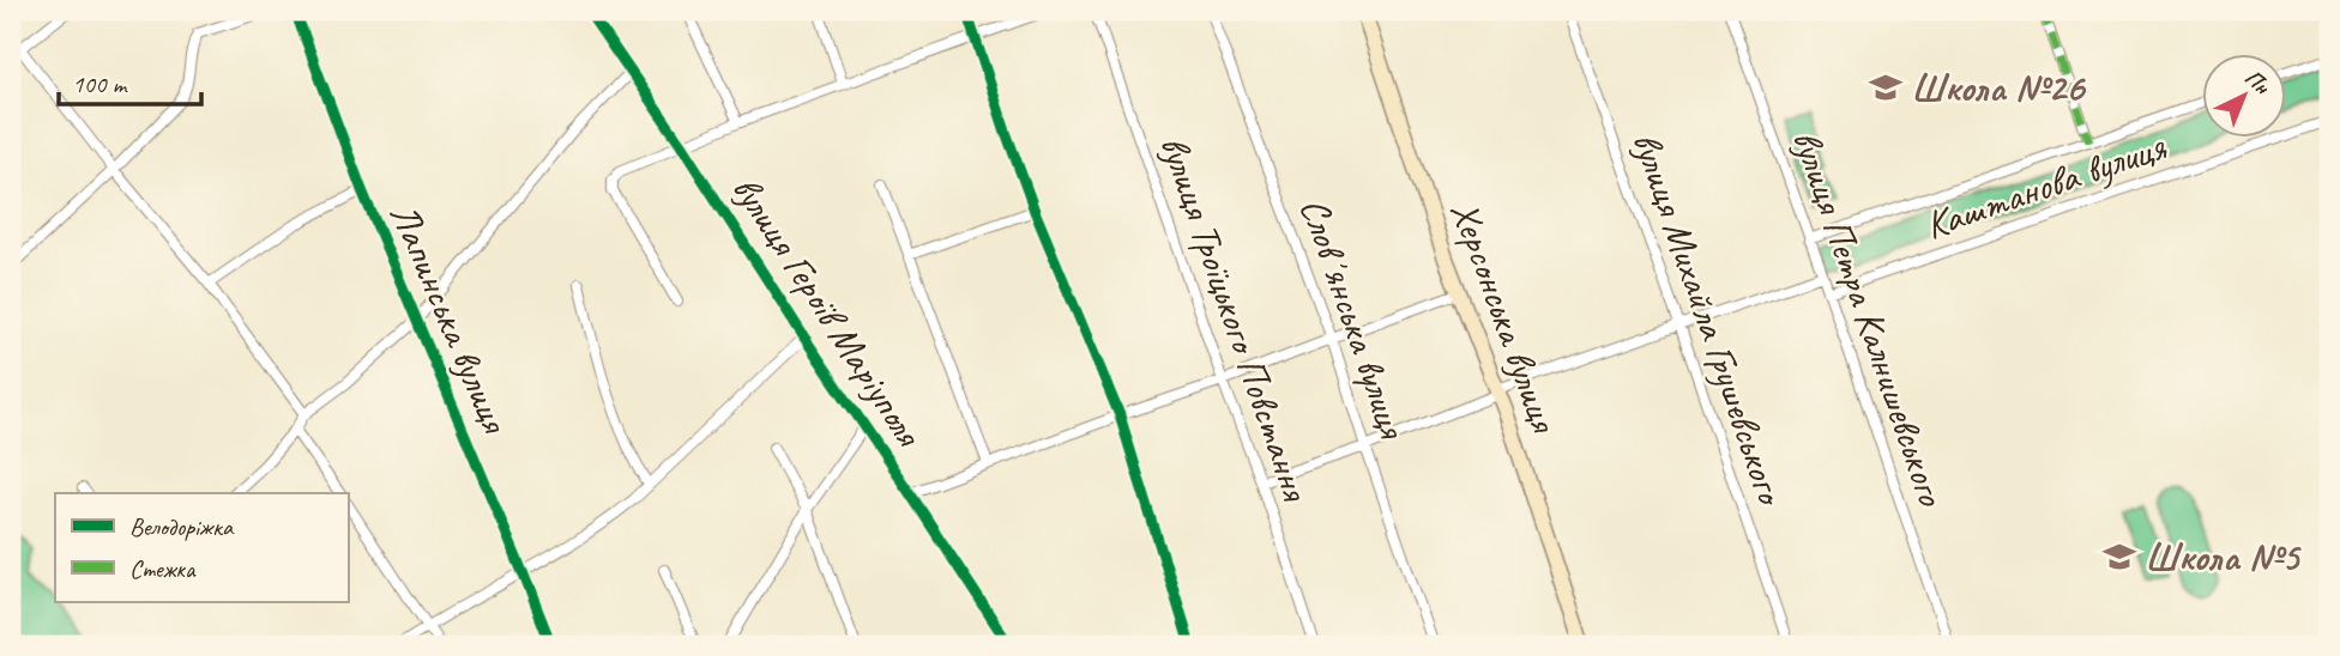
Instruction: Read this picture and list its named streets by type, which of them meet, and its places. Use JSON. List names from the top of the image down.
{
  "streets": {
    "main road": ["Херсонська вулиця"],
    "street": [
      "Каштанова вулиця",
      "вулиця Героїв Маріуполя",
      "Лапинська вулиця",
      "вулиця Троїцького Повстання",
      "Словʼянська вулиця",
      "вулиця Михайла Грушевського",
      "вулиця Петра Калнишевського"
    ]
  },
  "crossings": [
    ["Каштанова вулиця", "вулиця Петра Калнишевського"]
  ],
  "places": {
    "school or university": ["Школа №26", "Школа №5"]
  },
  "legend": ["Велодоріжка", "Стежка"],
  "scale_bar": "100 m",
  "north": "top right"
}
